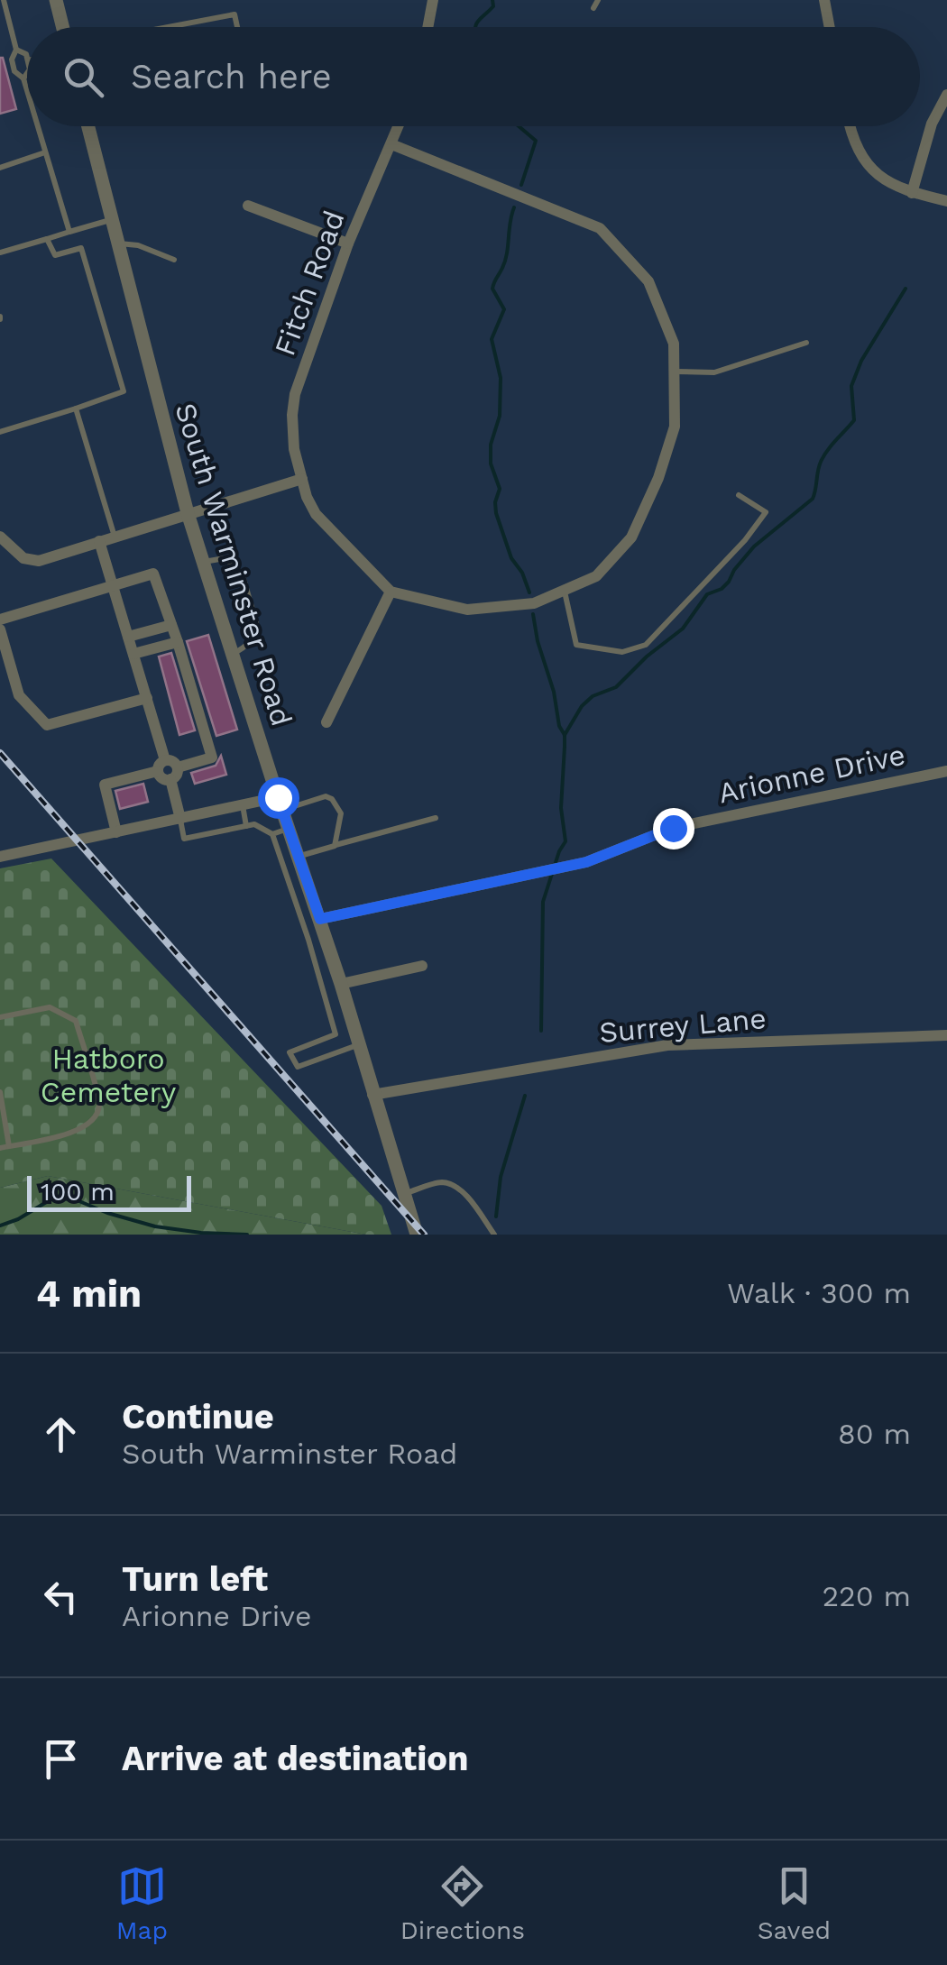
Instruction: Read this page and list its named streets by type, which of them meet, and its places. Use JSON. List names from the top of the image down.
{
  "streets": {
    "street": [
      "Fitch Road",
      "South Warminster Road",
      "Arionne Drive",
      "Surrey Lane"
    ]
  },
  "crossings": [
    ["South Warminster Road", "Arionne Drive"],
    ["South Warminster Road", "Surrey Lane"]
  ],
  "parks": ["Hatboro Cemetery"],
  "scale_bar": "100 m",
  "page": {
    "search": "Search here",
    "scale": "100 m",
    "heading": ["4 min", "Walk · 300 m"],
    "list": [
      ["Continue", "South Warminster Road", "80 m"],
      ["Turn left", "Arionne Drive", "220 m"],
      "Arrive at destination"
    ],
    "nav": ["Map", "Directions", "Saved"]
  }
}
